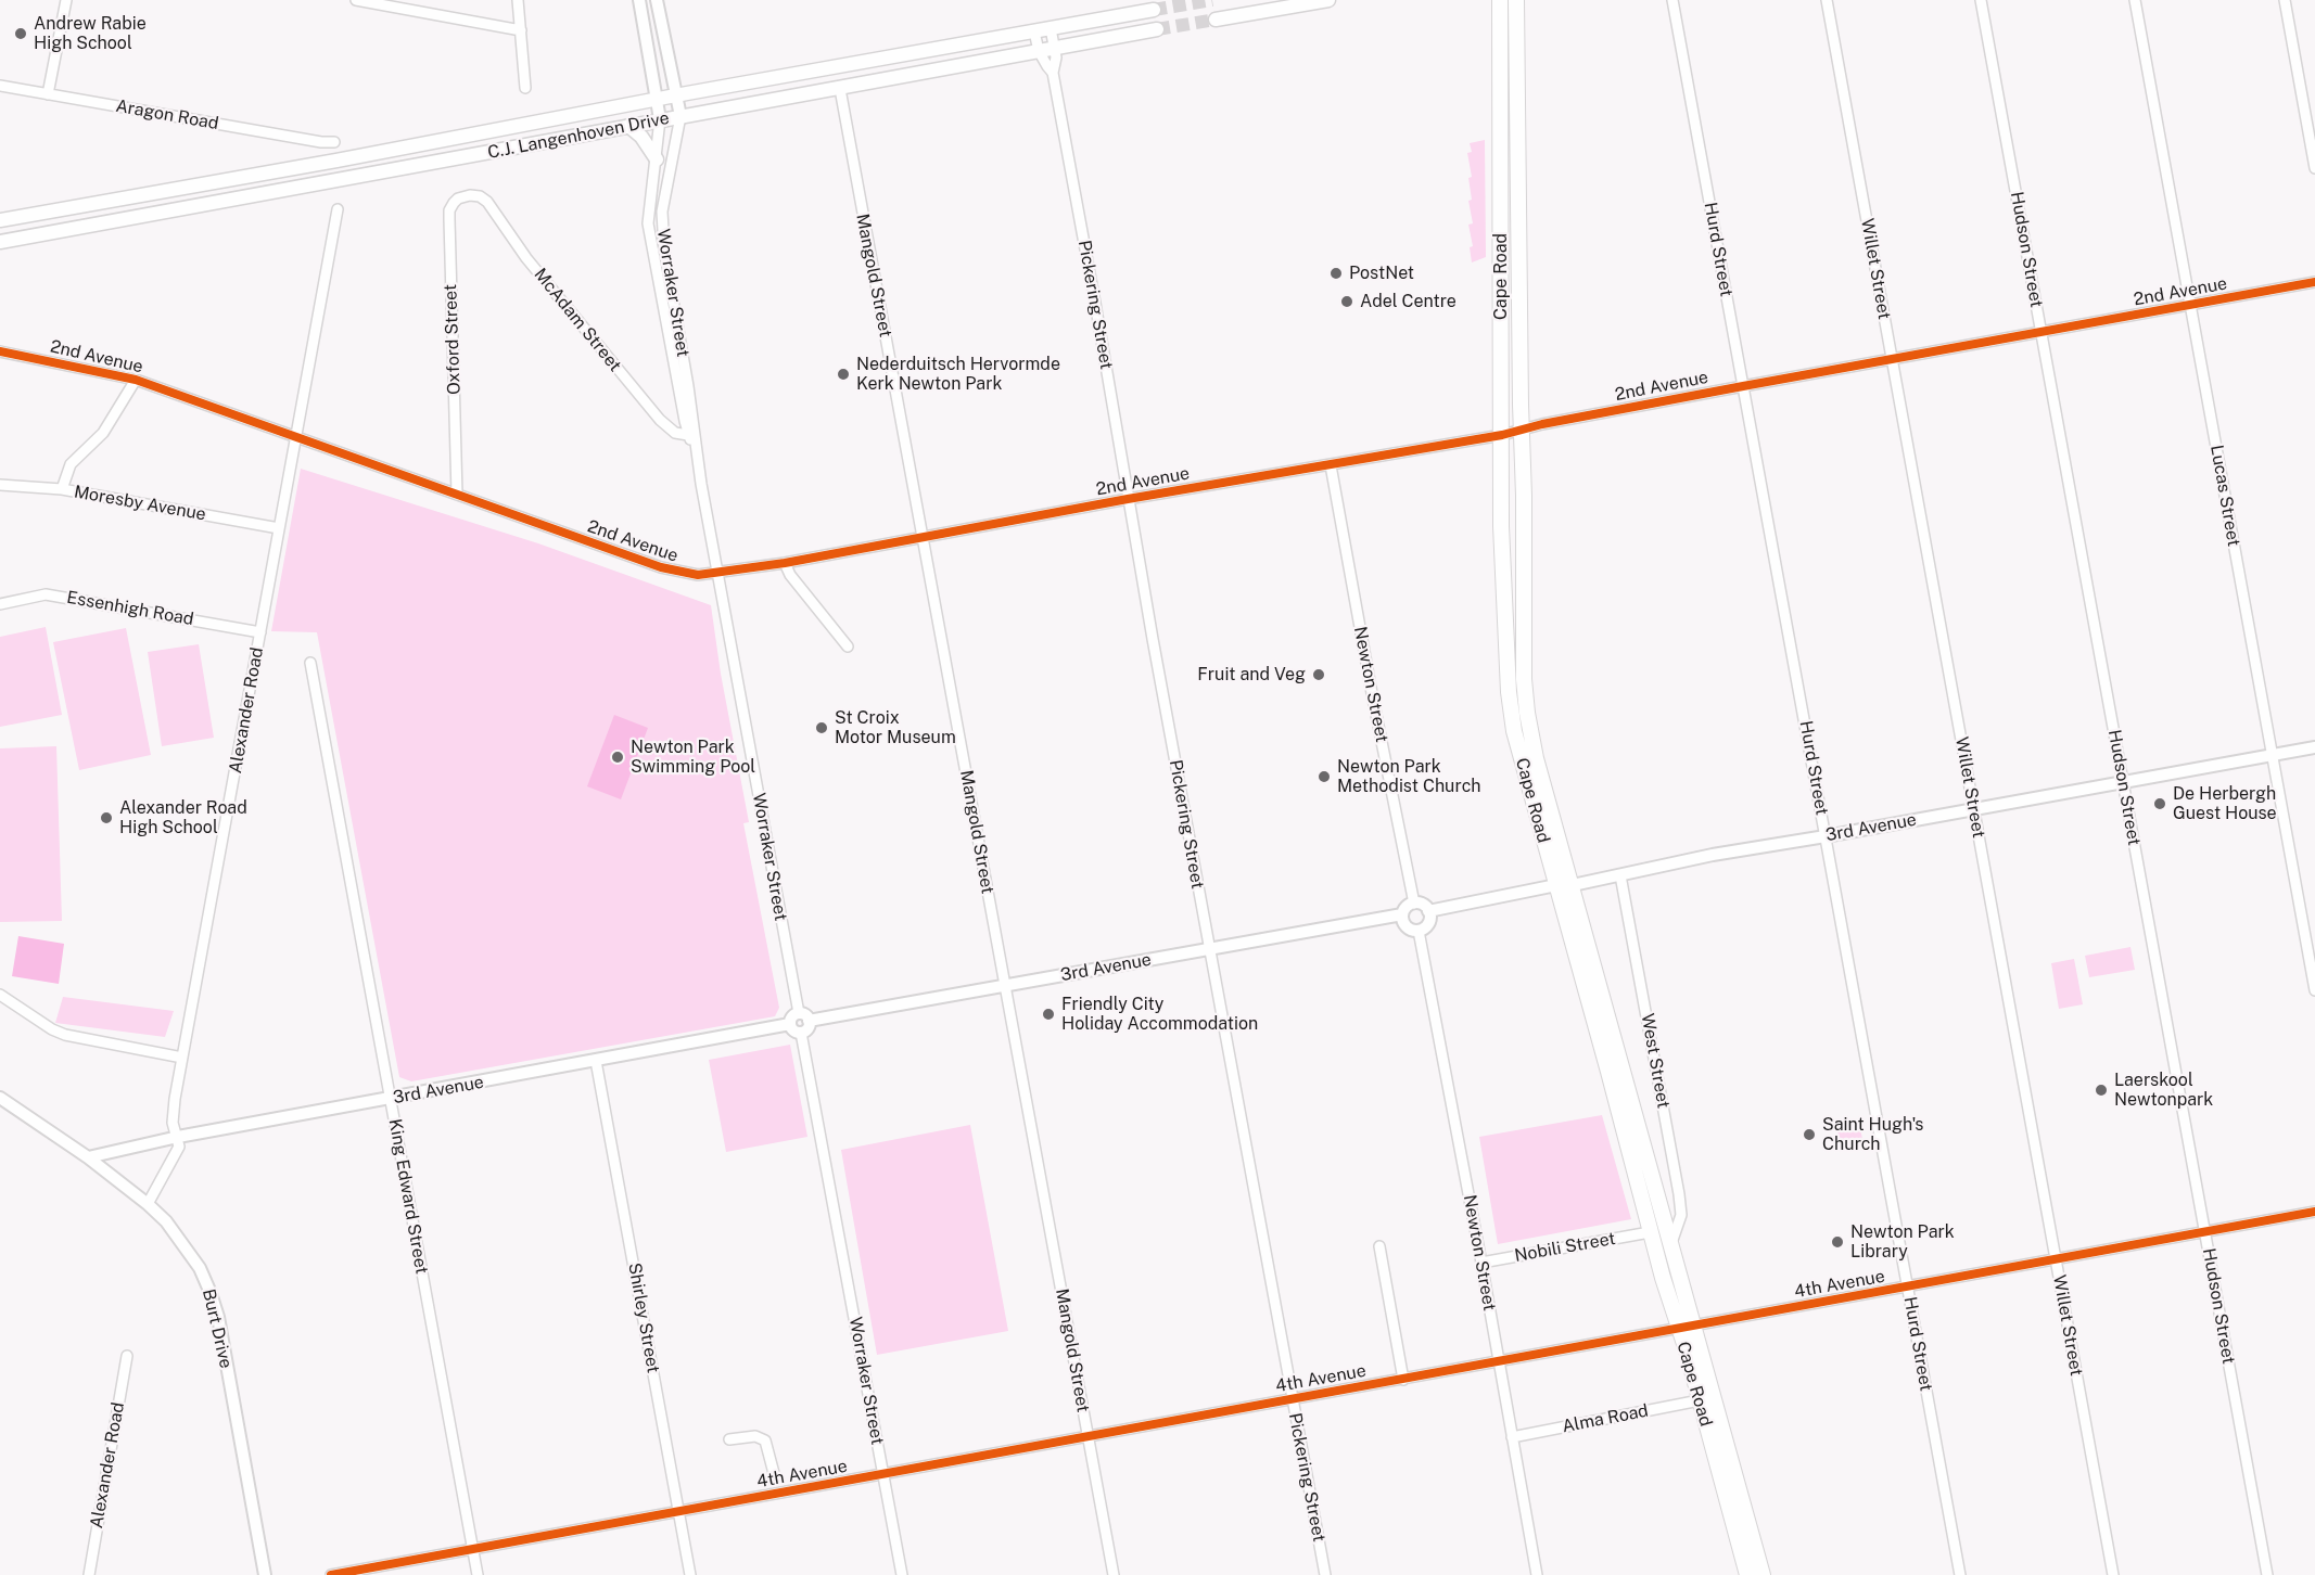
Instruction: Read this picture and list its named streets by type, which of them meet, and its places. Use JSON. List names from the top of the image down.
{
  "streets": {
    "main road": ["C.J. Langenhoven Drive", "Cape Road"],
    "street": [
      "Aragon Road",
      "Hurd Street",
      "Hudson Street",
      "Willet Street",
      "Mangold Street",
      "2nd Avenue",
      "Worraker Street",
      "Pickering Street",
      "McAdam Street",
      "Oxford Street",
      "Lucas Street",
      "Moresby Avenue",
      "Essenhigh Road",
      "Newton Street",
      "Alexander Road",
      "3rd Avenue",
      "West Street",
      "King Edward Street",
      "Nobili Street",
      "4th Avenue",
      "Shirley Street",
      "Burt Drive",
      "Alma Road"
    ]
  },
  "crossings": [
    ["C.J. Langenhoven Drive", "Mangold Street"],
    ["C.J. Langenhoven Drive", "Worraker Street"],
    ["C.J. Langenhoven Drive", "Pickering Street"],
    ["Hurd Street", "2nd Avenue"],
    ["Hurd Street", "3rd Avenue"],
    ["Hurd Street", "4th Avenue"],
    ["Hudson Street", "2nd Avenue"],
    ["Hudson Street", "3rd Avenue"],
    ["Hudson Street", "4th Avenue"],
    ["Willet Street", "2nd Avenue"],
    ["Willet Street", "3rd Avenue"],
    ["Willet Street", "4th Avenue"],
    ["Mangold Street", "2nd Avenue"],
    ["Mangold Street", "3rd Avenue"],
    ["Mangold Street", "4th Avenue"],
    ["Cape Road", "2nd Avenue"],
    ["Cape Road", "3rd Avenue"],
    ["Cape Road", "West Street"],
    ["Cape Road", "Nobili Street"],
    ["Cape Road", "4th Avenue"],
    ["Cape Road", "Alma Road"],
    ["2nd Avenue", "Worraker Street"],
    ["2nd Avenue", "Pickering Street"],
    ["2nd Avenue", "Oxford Street"],
    ["2nd Avenue", "Lucas Street"],
    ["2nd Avenue", "Newton Street"],
    ["2nd Avenue", "Alexander Road"],
    ["Worraker Street", "McAdam Street"],
    ["Worraker Street", "3rd Avenue"],
    ["Worraker Street", "4th Avenue"],
    ["Pickering Street", "3rd Avenue"],
    ["Pickering Street", "4th Avenue"],
    ["McAdam Street", "Oxford Street"],
    ["Lucas Street", "3rd Avenue"],
    ["Moresby Avenue", "Alexander Road"],
    ["Essenhigh Road", "Alexander Road"],
    ["Newton Street", "3rd Avenue"],
    ["Newton Street", "Nobili Street"],
    ["Newton Street", "4th Avenue"],
    ["Newton Street", "Alma Road"],
    ["Alexander Road", "3rd Avenue"],
    ["Alexander Road", "Burt Drive"],
    ["3rd Avenue", "West Street"],
    ["3rd Avenue", "King Edward Street"],
    ["3rd Avenue", "Shirley Street"],
    ["3rd Avenue", "Burt Drive"],
    ["King Edward Street", "4th Avenue"],
    ["4th Avenue", "Shirley Street"]
  ],
  "places": [
    "Andrew Rabie High School",
    "PostNet",
    "Adel Centre",
    "Nederduitsch Hervormde Kerk Newton Park",
    "Fruit and Veg",
    "St Croix Motor Museum",
    "Newton Park Swimming Pool",
    "Newton Park Methodist Church",
    "De Herbergh Guest House",
    "Alexander Road High School",
    "Friendly City Holiday Accommodation",
    "Laerskool Newtonpark",
    "Saint Hugh's Church",
    "Newton Park Library"
  ]
}
